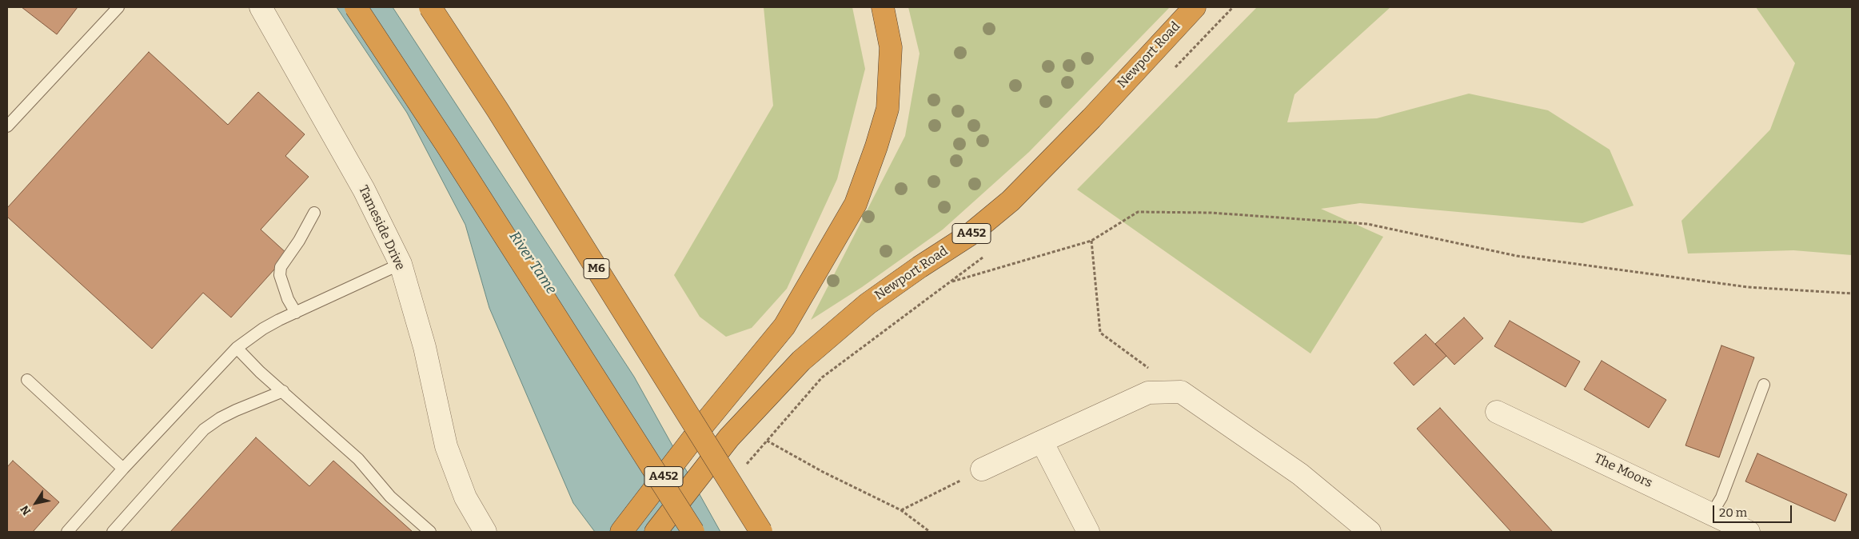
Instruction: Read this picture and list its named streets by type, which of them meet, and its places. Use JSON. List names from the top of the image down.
{
  "streets": {
    "highway": ["Newport Road", "A452", "M6"],
    "street": ["Tameside Drive", "The Moors"]
  },
  "water": ["River Tame"],
  "scale_bar": "20 m",
  "north": "bottom left"
}
